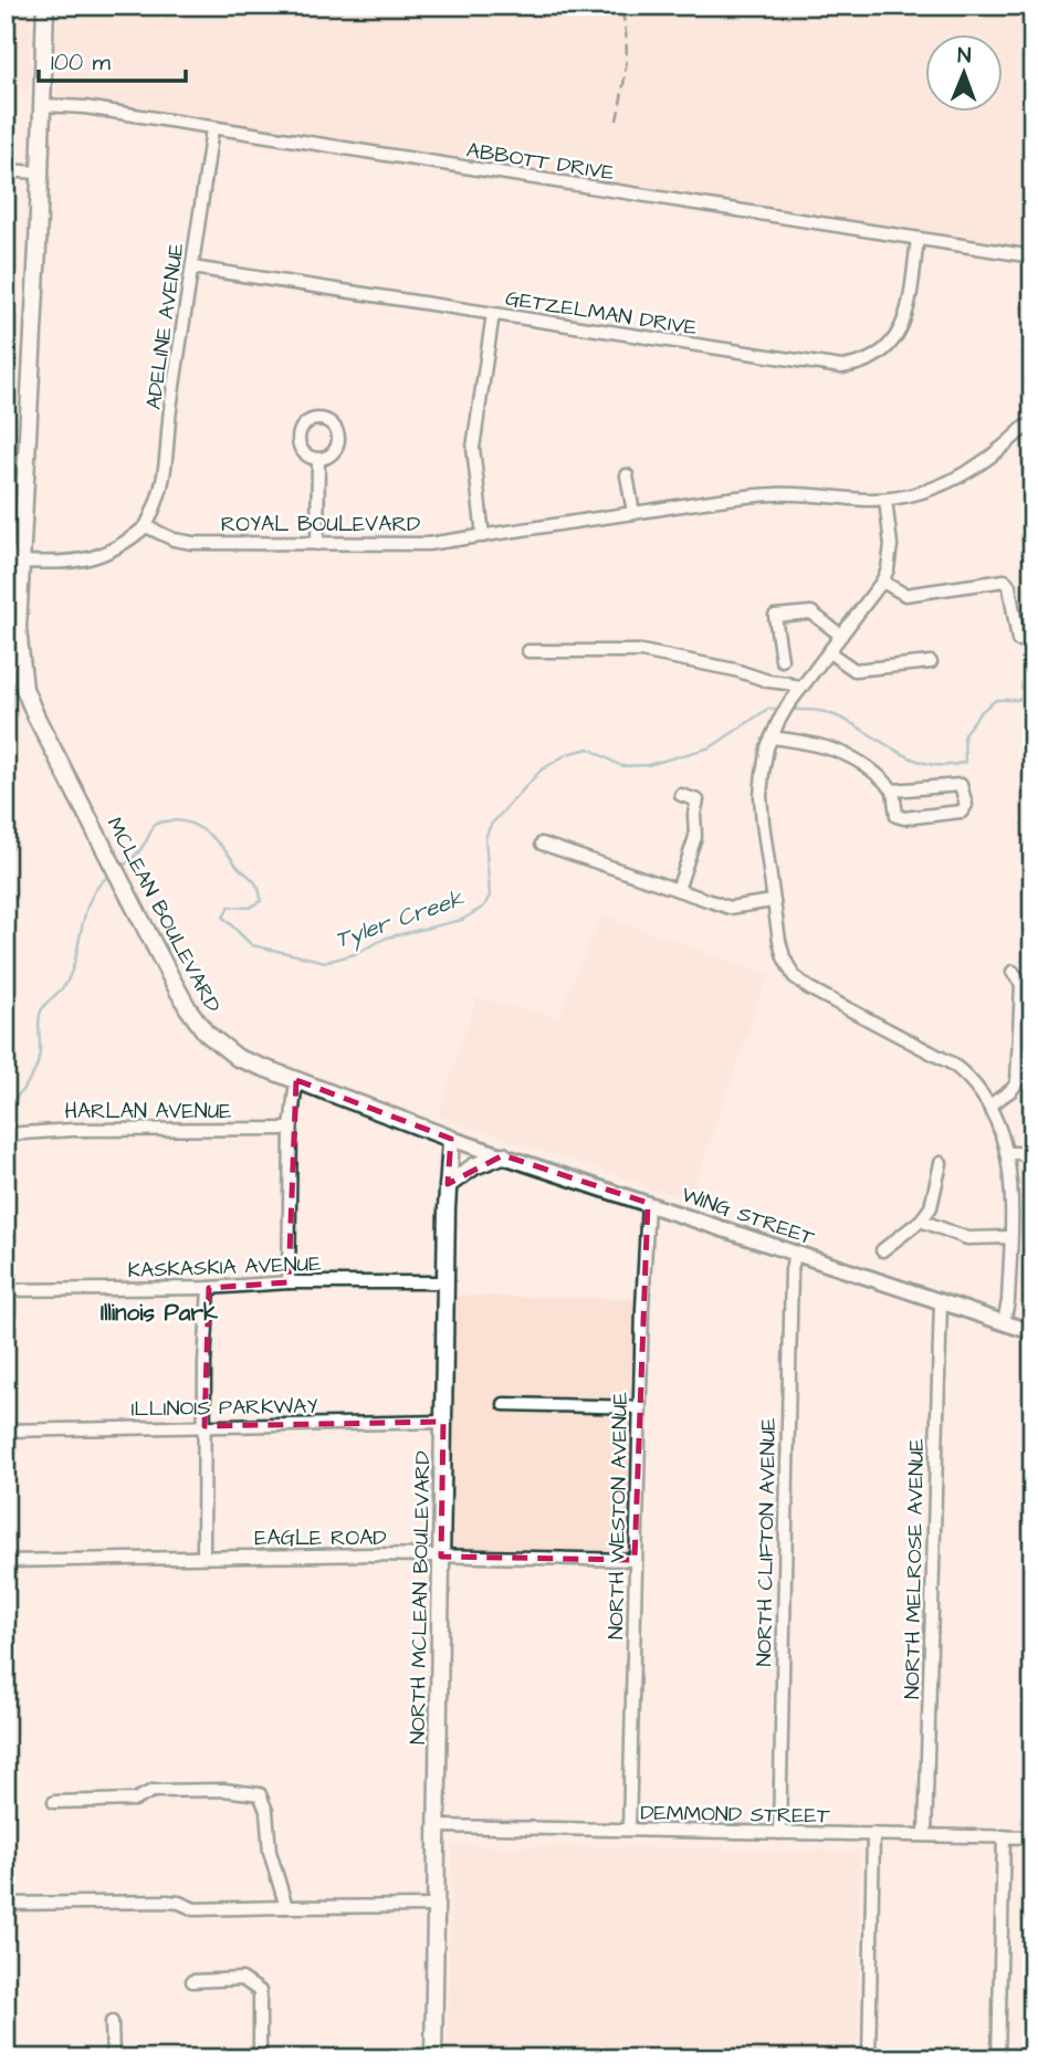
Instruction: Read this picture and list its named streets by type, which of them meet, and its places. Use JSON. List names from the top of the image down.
{
  "streets": {
    "main road": ["MCLEAN BOULEVARD", "NORTH MCLEAN BOULEVARD"],
    "street": [
      "ABBOTT DRIVE",
      "GETZELMAN DRIVE",
      "ADELINE AVENUE",
      "ROYAL BOULEVARD",
      "HARLAN AVENUE",
      "WING STREET",
      "KASKASKIA AVENUE",
      "ILLINOIS PARKWAY",
      "NORTH WESTON AVENUE",
      "EAGLE ROAD",
      "NORTH CLIFTON AVENUE",
      "NORTH MELROSE AVENUE",
      "DEMMOND STREET"
    ]
  },
  "crossings": [
    ["ABBOTT DRIVE", "GETZELMAN DRIVE"],
    ["ABBOTT DRIVE", "ADELINE AVENUE"],
    ["GETZELMAN DRIVE", "ADELINE AVENUE"],
    ["ADELINE AVENUE", "ROYAL BOULEVARD"],
    ["MCLEAN BOULEVARD", "WING STREET"],
    ["MCLEAN BOULEVARD", "NORTH MCLEAN BOULEVARD"],
    ["WING STREET", "NORTH WESTON AVENUE"],
    ["WING STREET", "NORTH CLIFTON AVENUE"],
    ["WING STREET", "NORTH MELROSE AVENUE"],
    ["WING STREET", "NORTH MCLEAN BOULEVARD"],
    ["KASKASKIA AVENUE", "NORTH MCLEAN BOULEVARD"],
    ["ILLINOIS PARKWAY", "NORTH MCLEAN BOULEVARD"],
    ["NORTH WESTON AVENUE", "EAGLE ROAD"],
    ["NORTH WESTON AVENUE", "DEMMOND STREET"],
    ["EAGLE ROAD", "NORTH MCLEAN BOULEVARD"],
    ["NORTH CLIFTON AVENUE", "DEMMOND STREET"],
    ["NORTH MELROSE AVENUE", "DEMMOND STREET"],
    ["NORTH MCLEAN BOULEVARD", "DEMMOND STREET"]
  ],
  "districts": ["Illinois Park"],
  "water": ["Tyler Creek"],
  "scale_bar": "100 m",
  "north": "top"
}
